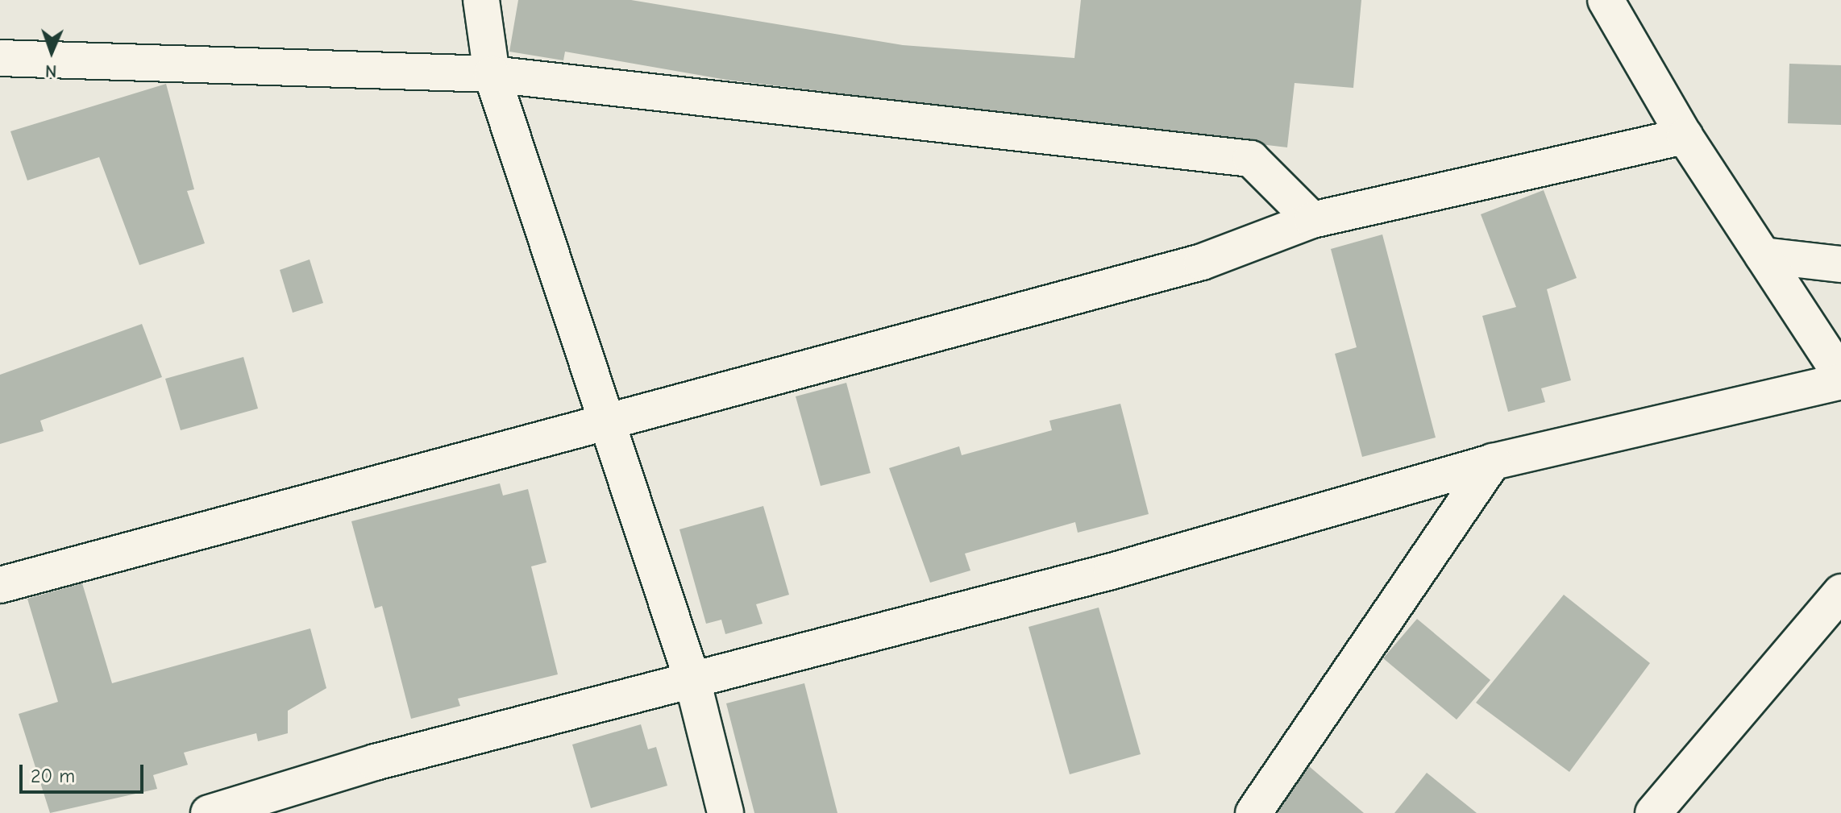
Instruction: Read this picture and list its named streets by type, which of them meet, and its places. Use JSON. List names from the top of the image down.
{
  "scale_bar": "20 m",
  "north": "bottom"
}
